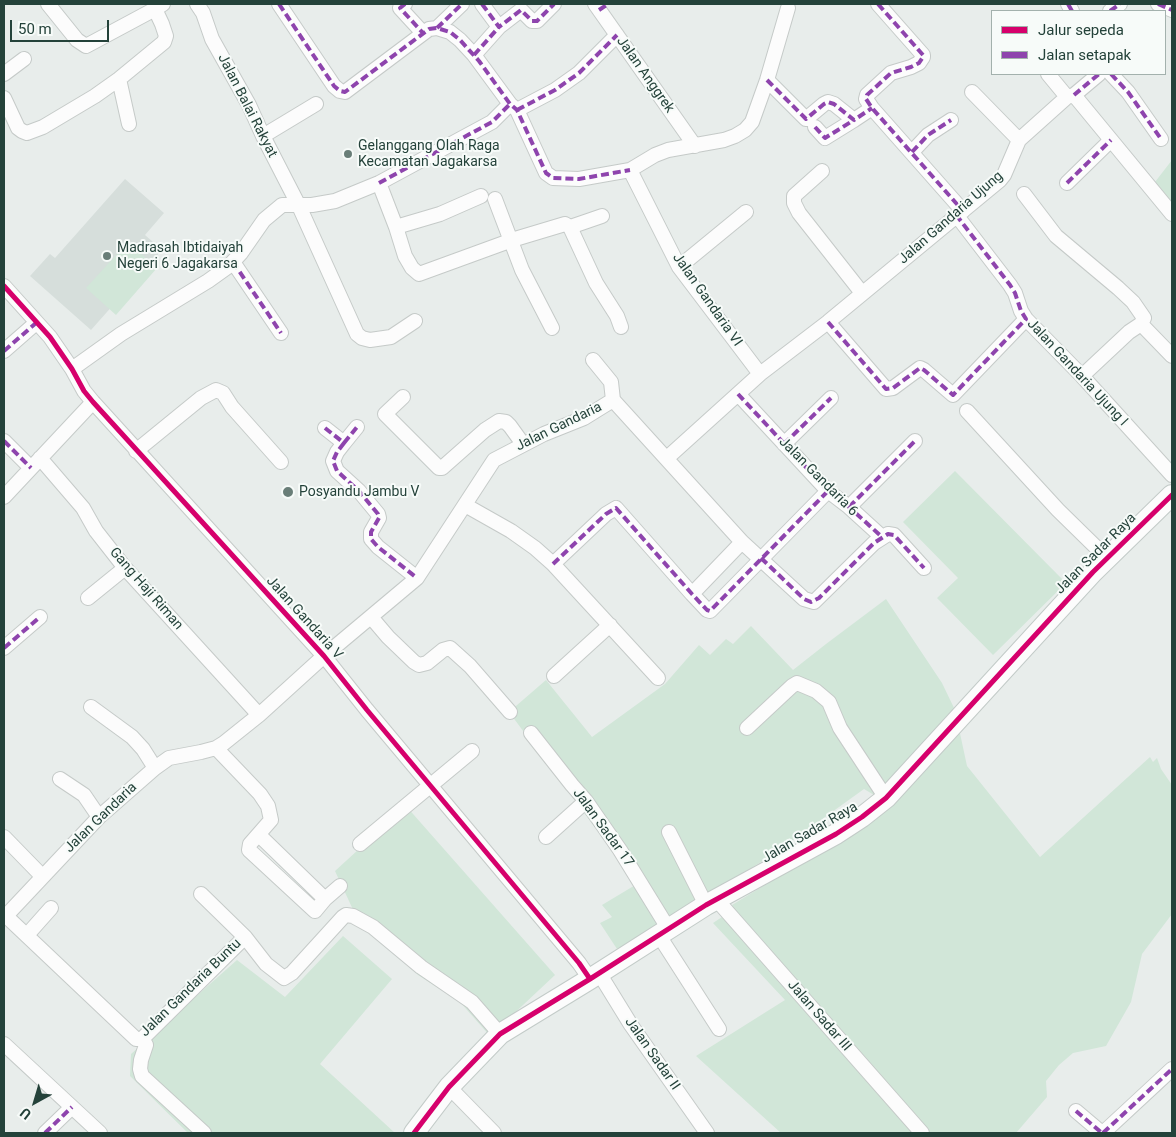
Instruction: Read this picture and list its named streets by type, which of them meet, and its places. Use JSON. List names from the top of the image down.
{
  "streets": {
    "street": [
      "Jalan Anggrek",
      "Jalan Balai Rakyat",
      "Jalan Gandaria Ujung",
      "Jalan Gandaria VI",
      "Jalan Gandaria Ujung I",
      "Jalan Gandaria",
      "Jalan Gandaria 6",
      "Jalan Sadar Raya",
      "Gang Haji Riman",
      "Jalan Gandaria V",
      "Jalan Sadar 17",
      "Jalan Gandaria Buntu",
      "Jalan Sadar III",
      "Jalan Sadar II"
    ]
  },
  "crossings": [
    ["Jalan Gandaria Ujung", "Jalan Gandaria Ujung I"],
    ["Jalan Gandaria", "Gang Haji Riman"],
    ["Jalan Gandaria", "Jalan Gandaria V"],
    ["Jalan Gandaria", "Jalan Gandaria Buntu"],
    ["Jalan Sadar Raya", "Jalan Gandaria V"],
    ["Jalan Sadar Raya", "Jalan Sadar 17"],
    ["Jalan Sadar Raya", "Jalan Sadar III"],
    ["Jalan Sadar Raya", "Jalan Sadar II"],
    ["Jalan Gandaria V", "Jalan Sadar II"]
  ],
  "places": ["Gelanggang Olah Raga Kecamatan Jagakarsa", "Madrasah Ibtidaiyah Negeri 6 Jagakarsa", "Posyandu Jambu V"],
  "legend": ["Jalur sepeda", "Jalan setapak"],
  "scale_bar": "50 m",
  "north": "bottom left"
}
